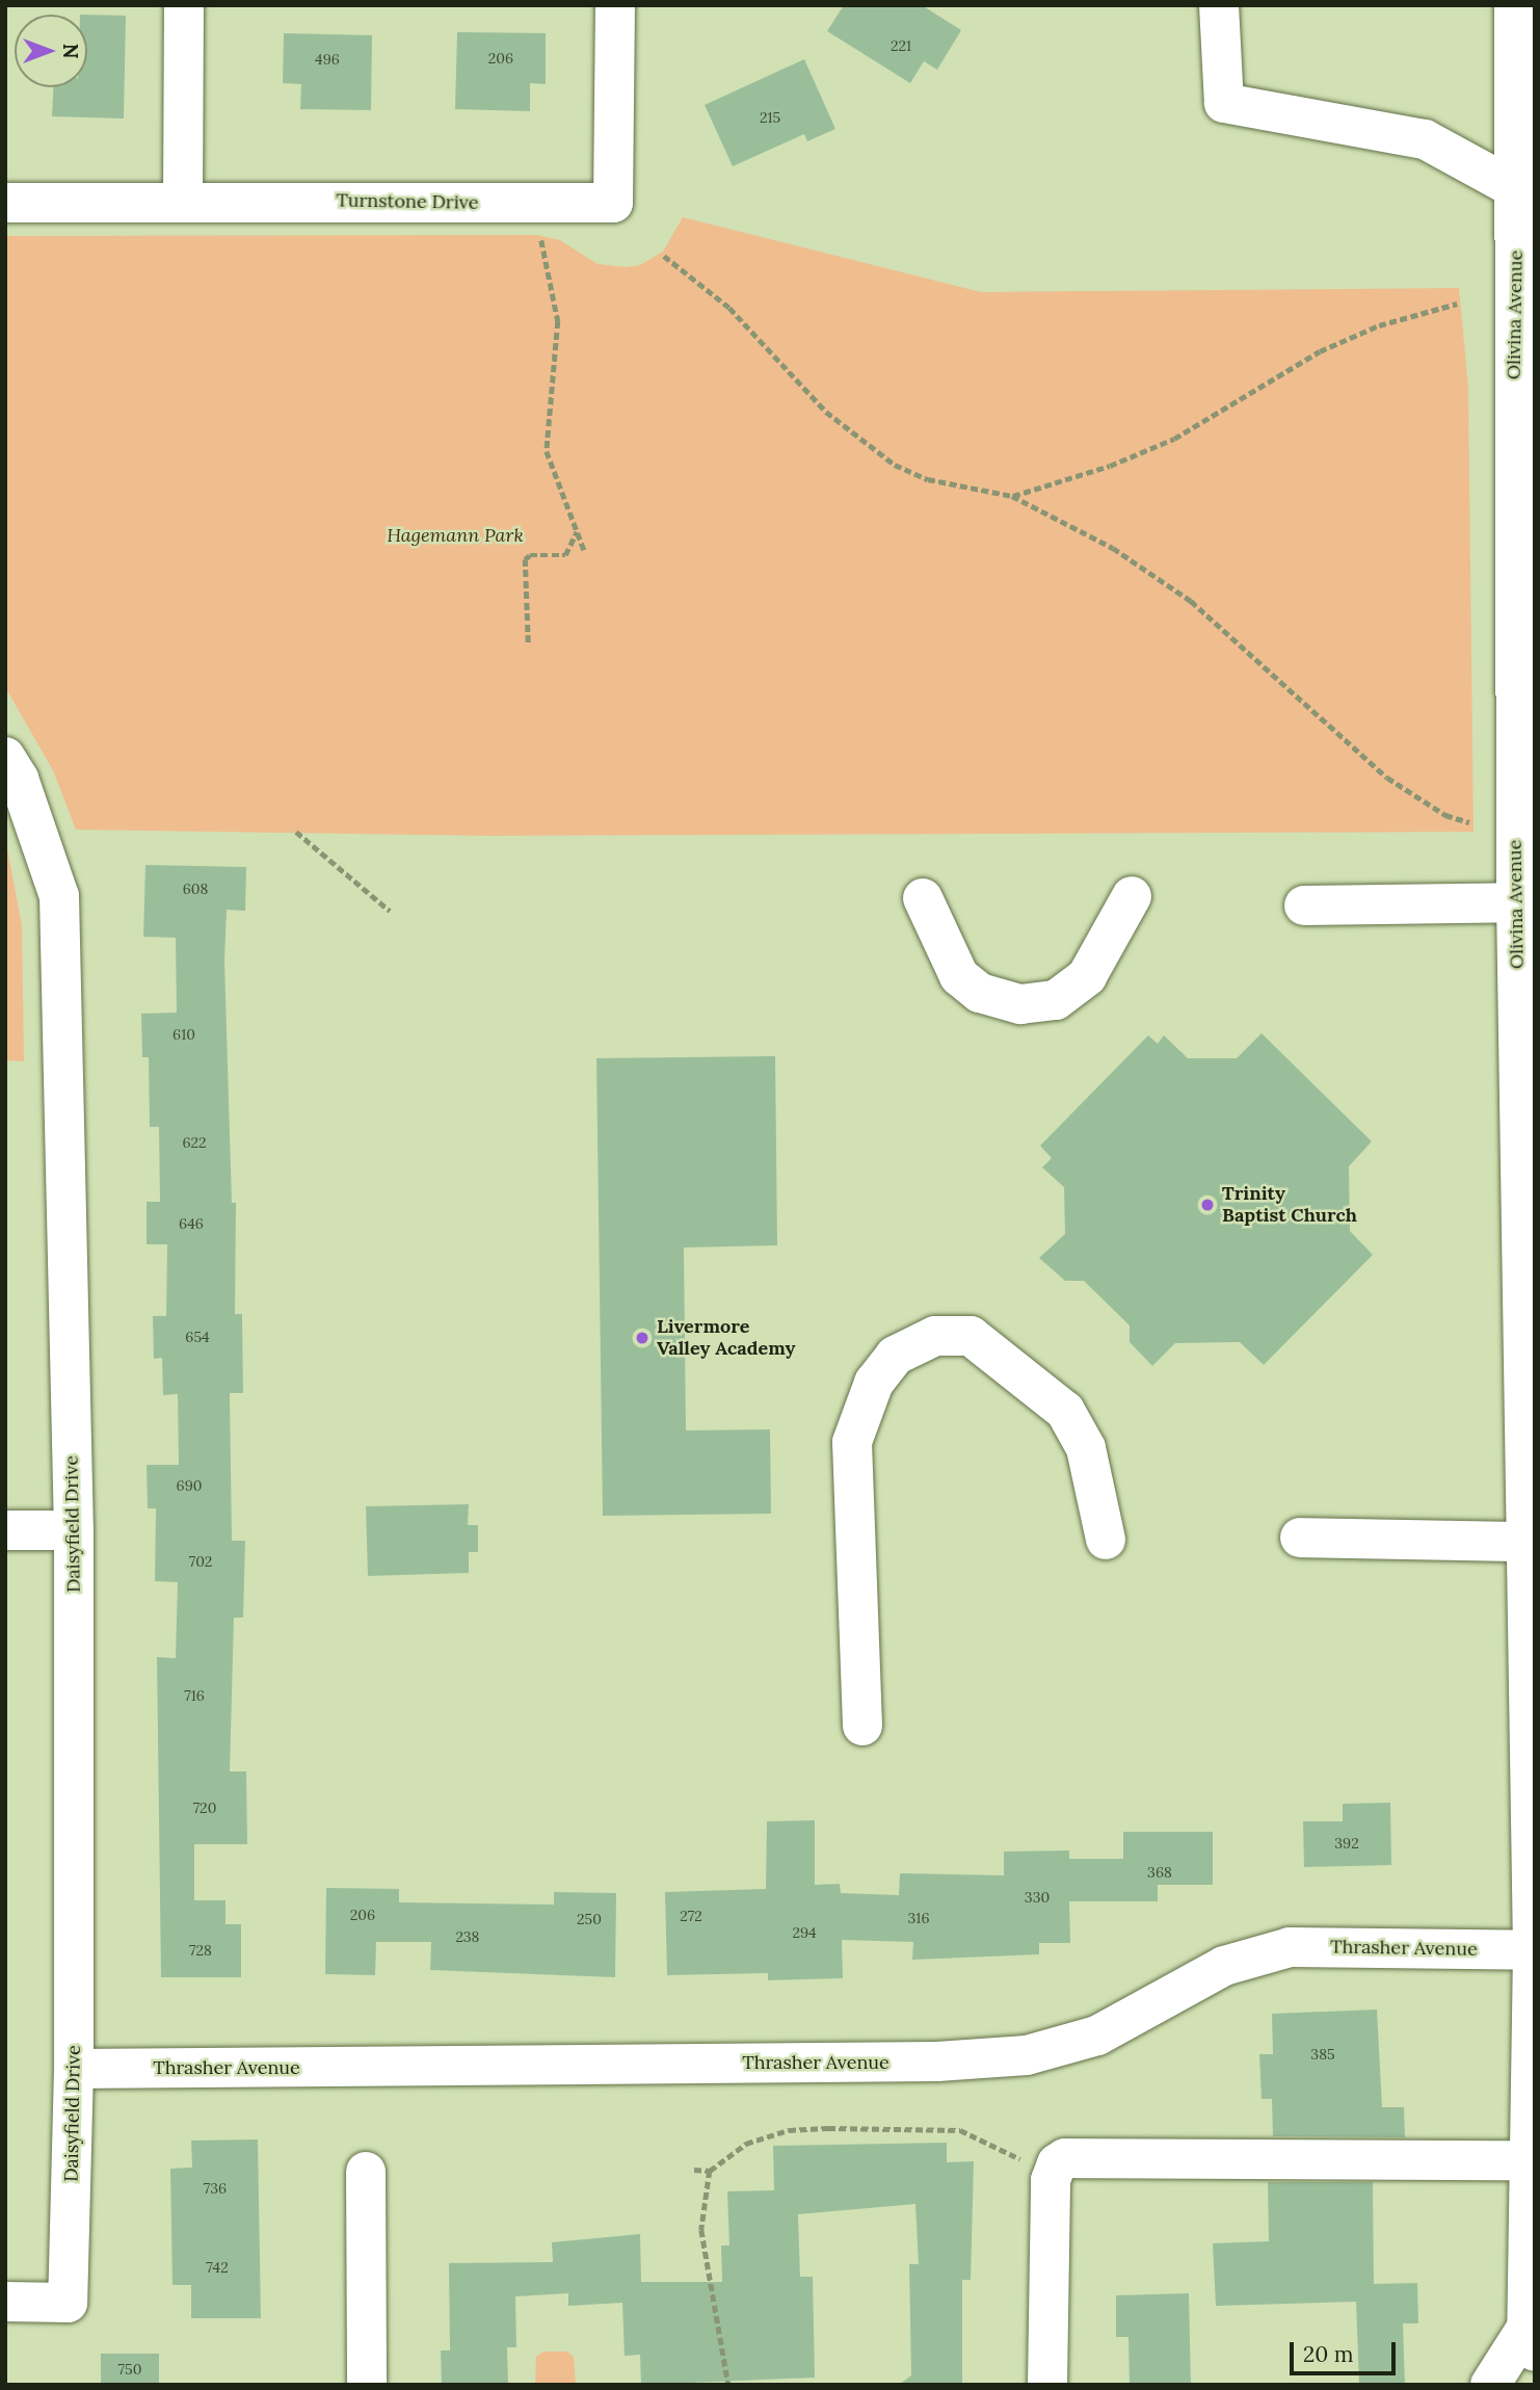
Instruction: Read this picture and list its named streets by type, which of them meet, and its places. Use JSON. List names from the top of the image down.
{
  "streets": {
    "street": [
      "Turnstone Drive",
      "Olivina Avenue",
      "Daisyfield Drive",
      "Thrasher Avenue"
    ]
  },
  "crossings": [
    ["Olivina Avenue", "Thrasher Avenue"],
    ["Daisyfield Drive", "Thrasher Avenue"]
  ],
  "parks": ["Hagemann Park"],
  "places": ["Trinity Baptist Church", "Livermore Valley Academy"],
  "house_numbers": [
    "221",
    "206",
    "496",
    "215",
    "608",
    "610",
    "622",
    "646",
    "654",
    "690",
    "702",
    "716",
    "720",
    "392",
    "368",
    "330",
    "206",
    "272",
    "316",
    "250",
    "294",
    "238",
    "728",
    "385",
    "736",
    "742",
    "750"
  ],
  "scale_bar": "20 m",
  "north": "right"
}
